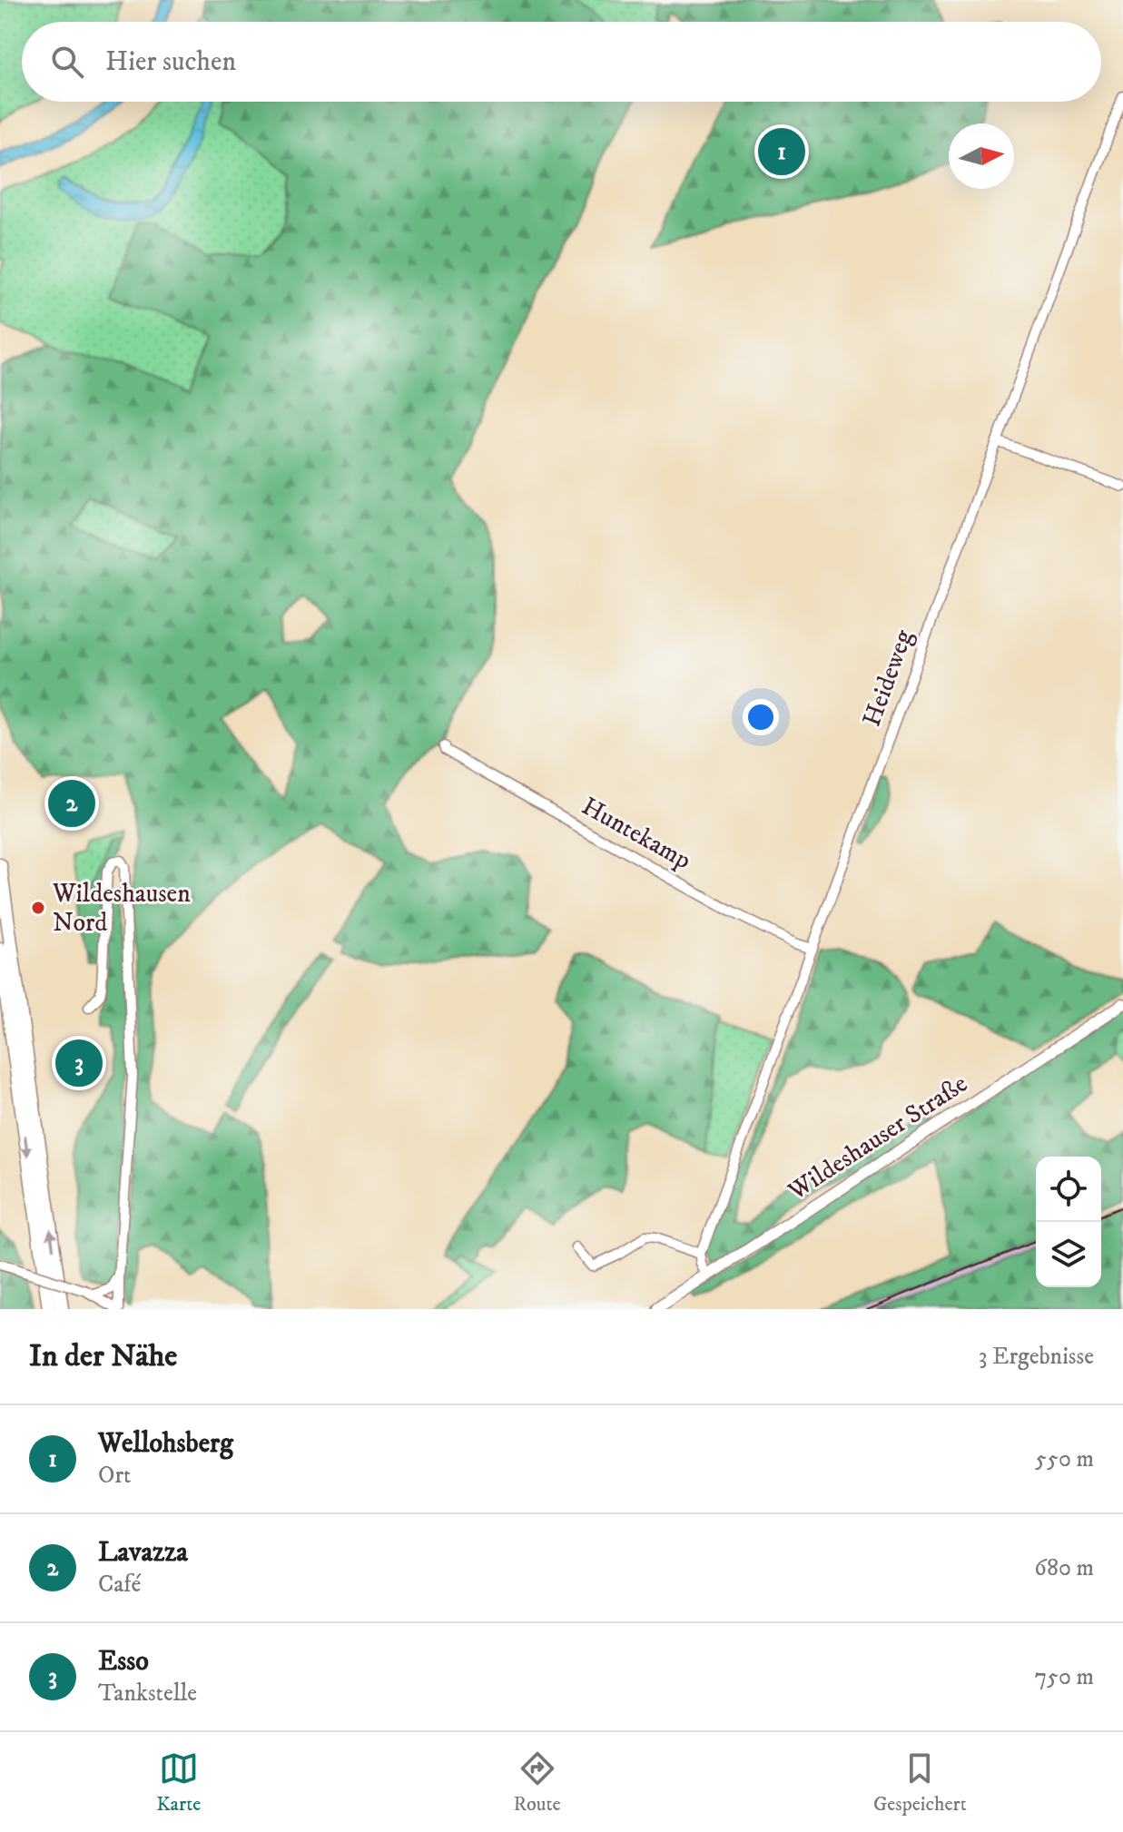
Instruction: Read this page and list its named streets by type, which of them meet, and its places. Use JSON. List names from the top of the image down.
{
  "streets": {
    "main road": ["Wildeshauser Straße"],
    "street": ["Heideweg", "Huntekamp"]
  },
  "crossings": [
    ["Heideweg", "Huntekamp"]
  ],
  "places": ["Wildeshausen Nord"],
  "north": "right",
  "page": {
    "search": "Hier suchen",
    "pins": ["1", "2", "3"],
    "heading": ["In der Nähe", "3 Ergebnisse"],
    "list": [
      {
        "mark": "1",
        "name": "Wellohsberg",
        "note": "Ort",
        "value": "550 m"
      },
      {
        "mark": "2",
        "name": "Lavazza",
        "note": "Café",
        "value": "680 m"
      },
      {
        "mark": "3",
        "name": "Esso",
        "note": "Tankstelle",
        "value": "750 m"
      }
    ],
    "nav": ["Karte", "Route", "Gespeichert"]
  }
}
